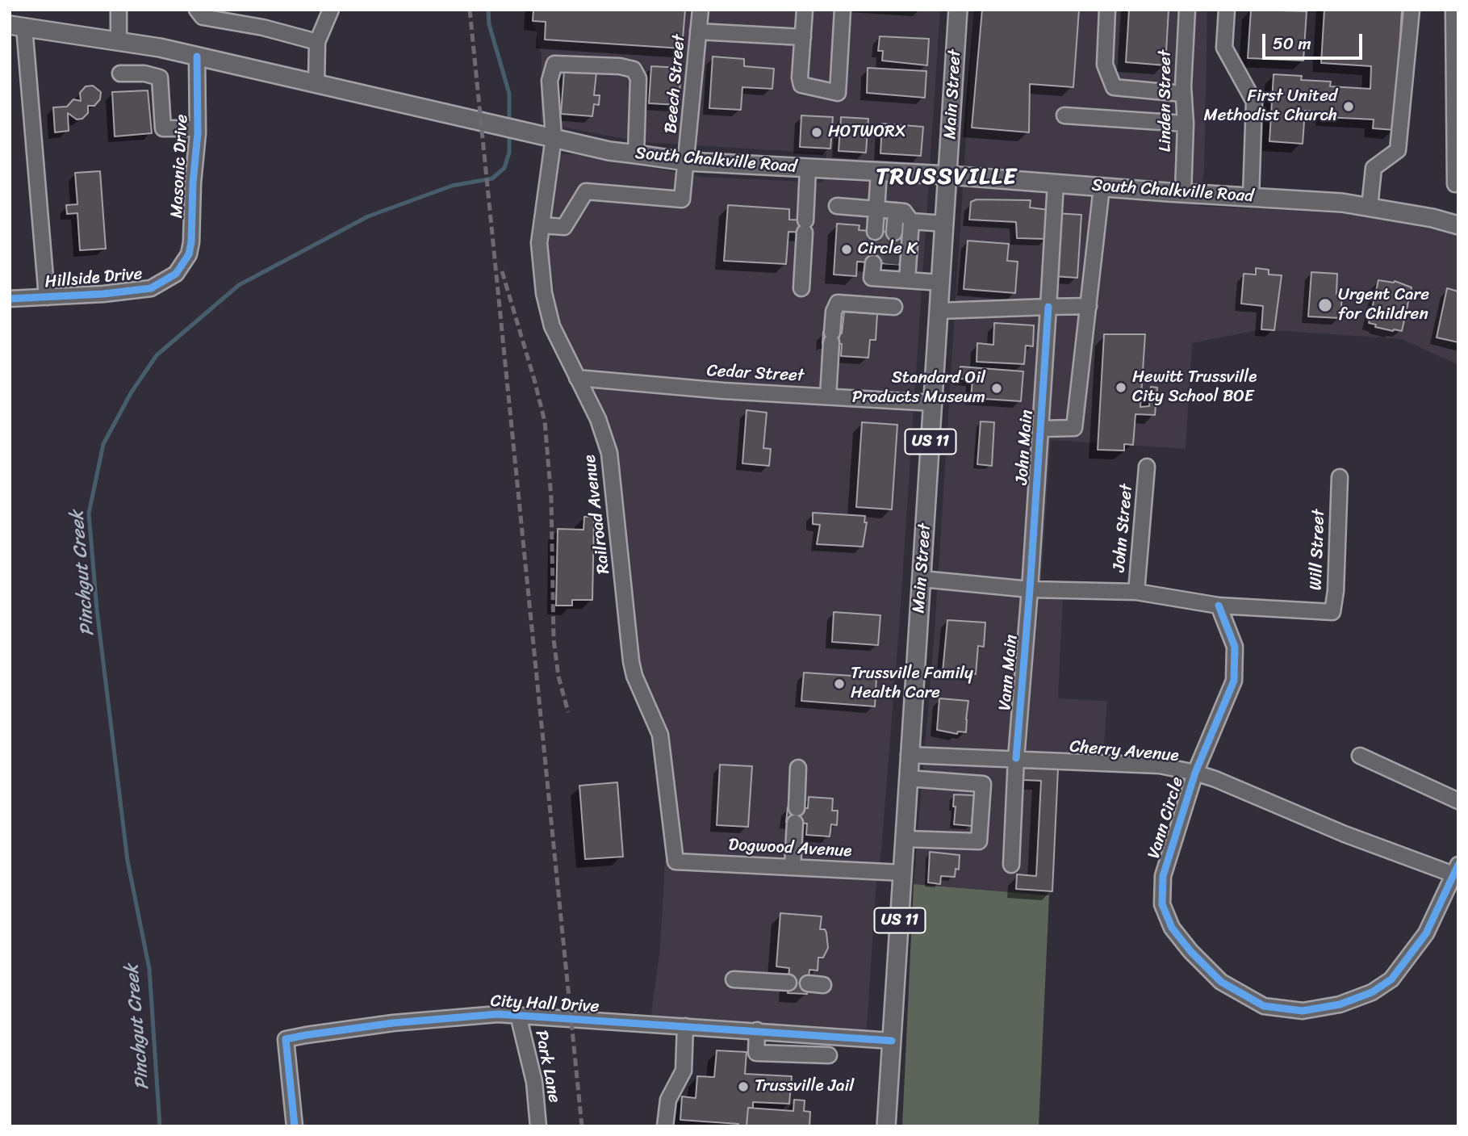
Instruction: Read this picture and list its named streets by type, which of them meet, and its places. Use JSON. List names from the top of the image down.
{
  "streets": {
    "main road": ["Main Street", "South Chalkville Road", "US 11"],
    "street": [
      "Beech Street",
      "Linden Street",
      "Masonic Drive",
      "Hillside Drive",
      "Cedar Street",
      "John Main",
      "Railroad Avenue",
      "John Street",
      "Will Street",
      "Vann Main",
      "Cherry Avenue",
      "Vann Circle",
      "Dogwood Avenue",
      "City Hall Drive",
      "Park Lane"
    ]
  },
  "crossings": [
    ["Beech Street", "South Chalkville Road"],
    ["Beech Street", "Railroad Avenue"],
    ["Main Street", "South Chalkville Road"],
    ["Main Street", "Cedar Street"],
    ["Main Street", "Cherry Avenue"],
    ["Main Street", "Dogwood Avenue"],
    ["Main Street", "City Hall Drive"],
    ["Linden Street", "South Chalkville Road"],
    ["South Chalkville Road", "Masonic Drive"],
    ["South Chalkville Road", "John Main"],
    ["South Chalkville Road", "Railroad Avenue"],
    ["Masonic Drive", "Hillside Drive"],
    ["Cedar Street", "Railroad Avenue"],
    ["John Main", "Vann Main"],
    ["Railroad Avenue", "Dogwood Avenue"],
    ["Will Street", "Vann Circle"],
    ["Vann Main", "Cherry Avenue"],
    ["Cherry Avenue", "Vann Circle"],
    ["City Hall Drive", "Park Lane"]
  ],
  "districts": ["TRUSSVILLE"],
  "water": ["Pinchgut Creek"],
  "places": [
    "First United Methodist Church",
    "HOTWORX",
    "Circle K",
    "Urgent Care for Children",
    "Hewitt Trussville City School BOE",
    "Standard Oil Products Museum",
    "Trussville Family Health Care",
    "Trussville Jail"
  ],
  "scale_bar": "50 m"
}
